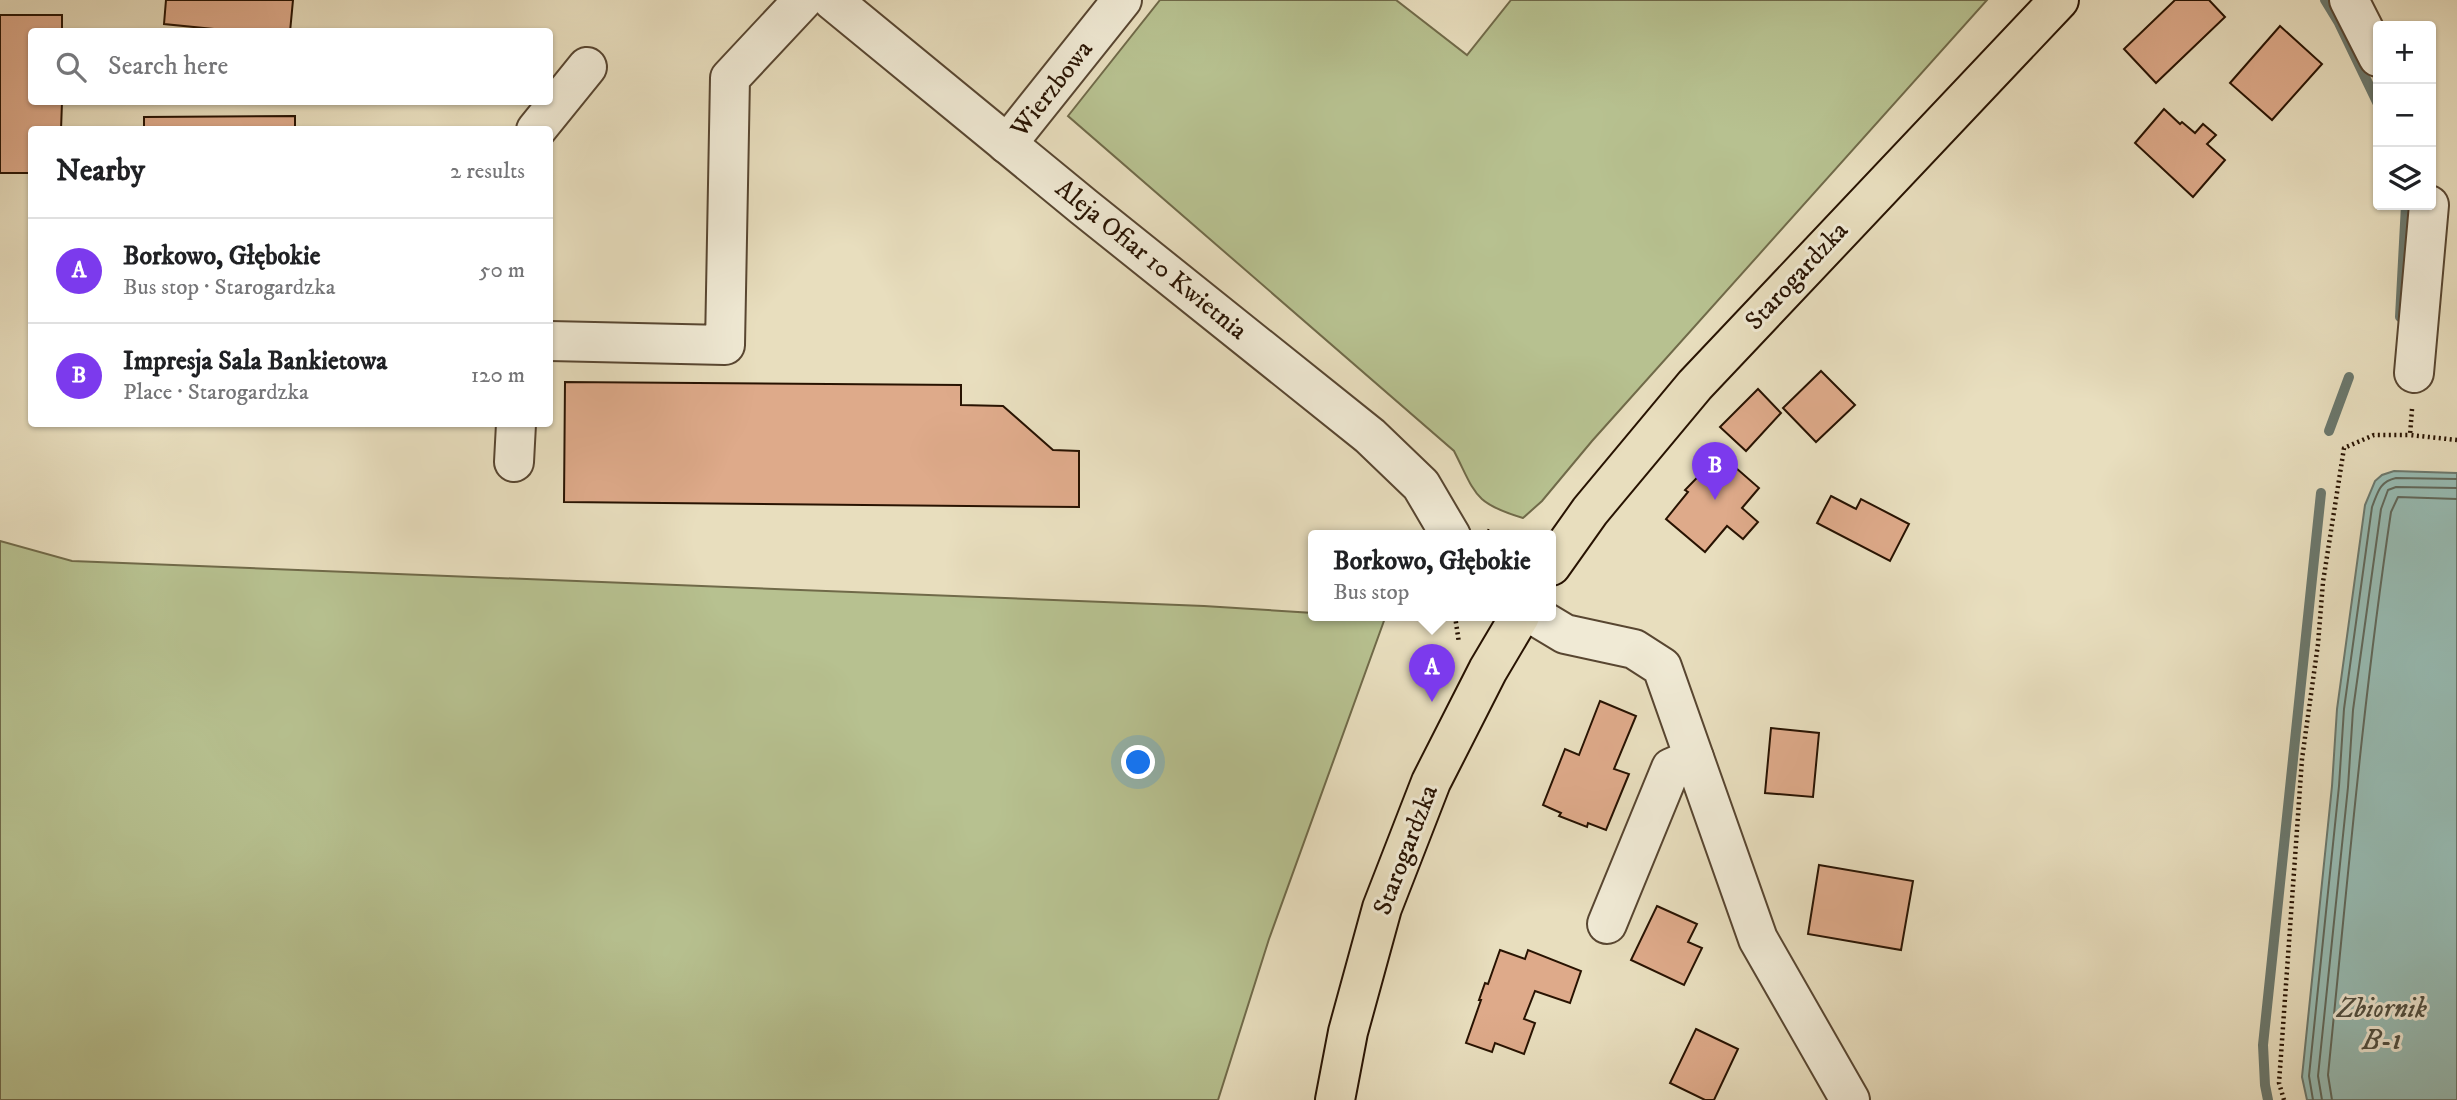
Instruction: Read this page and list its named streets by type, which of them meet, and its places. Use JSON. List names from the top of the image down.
{
  "streets": {
    "main road": ["Starogardzka"],
    "street": ["Wierzbowa", "Aleja Ofiar 10 Kwietnia"]
  },
  "crossings": [
    ["Wierzbowa", "Aleja Ofiar 10 Kwietnia"]
  ],
  "water": ["Zbiornik B-1"],
  "page": {
    "map_buttons": ["+", "−"],
    "search": "Search here",
    "heading": ["Nearby", "2 results"],
    "list": [
      {
        "mark": "A",
        "name": "Borkowo, Głębokie",
        "note": "Bus stop · Starogardzka",
        "value": "50 m"
      },
      {
        "mark": "B",
        "name": "Impresja Sala Bankietowa",
        "note": "Place · Starogardzka",
        "value": "120 m"
      }
    ],
    "pins": ["B", "A"],
    "popup": ["Borkowo, Głębokie", "Bus stop"]
  }
}
